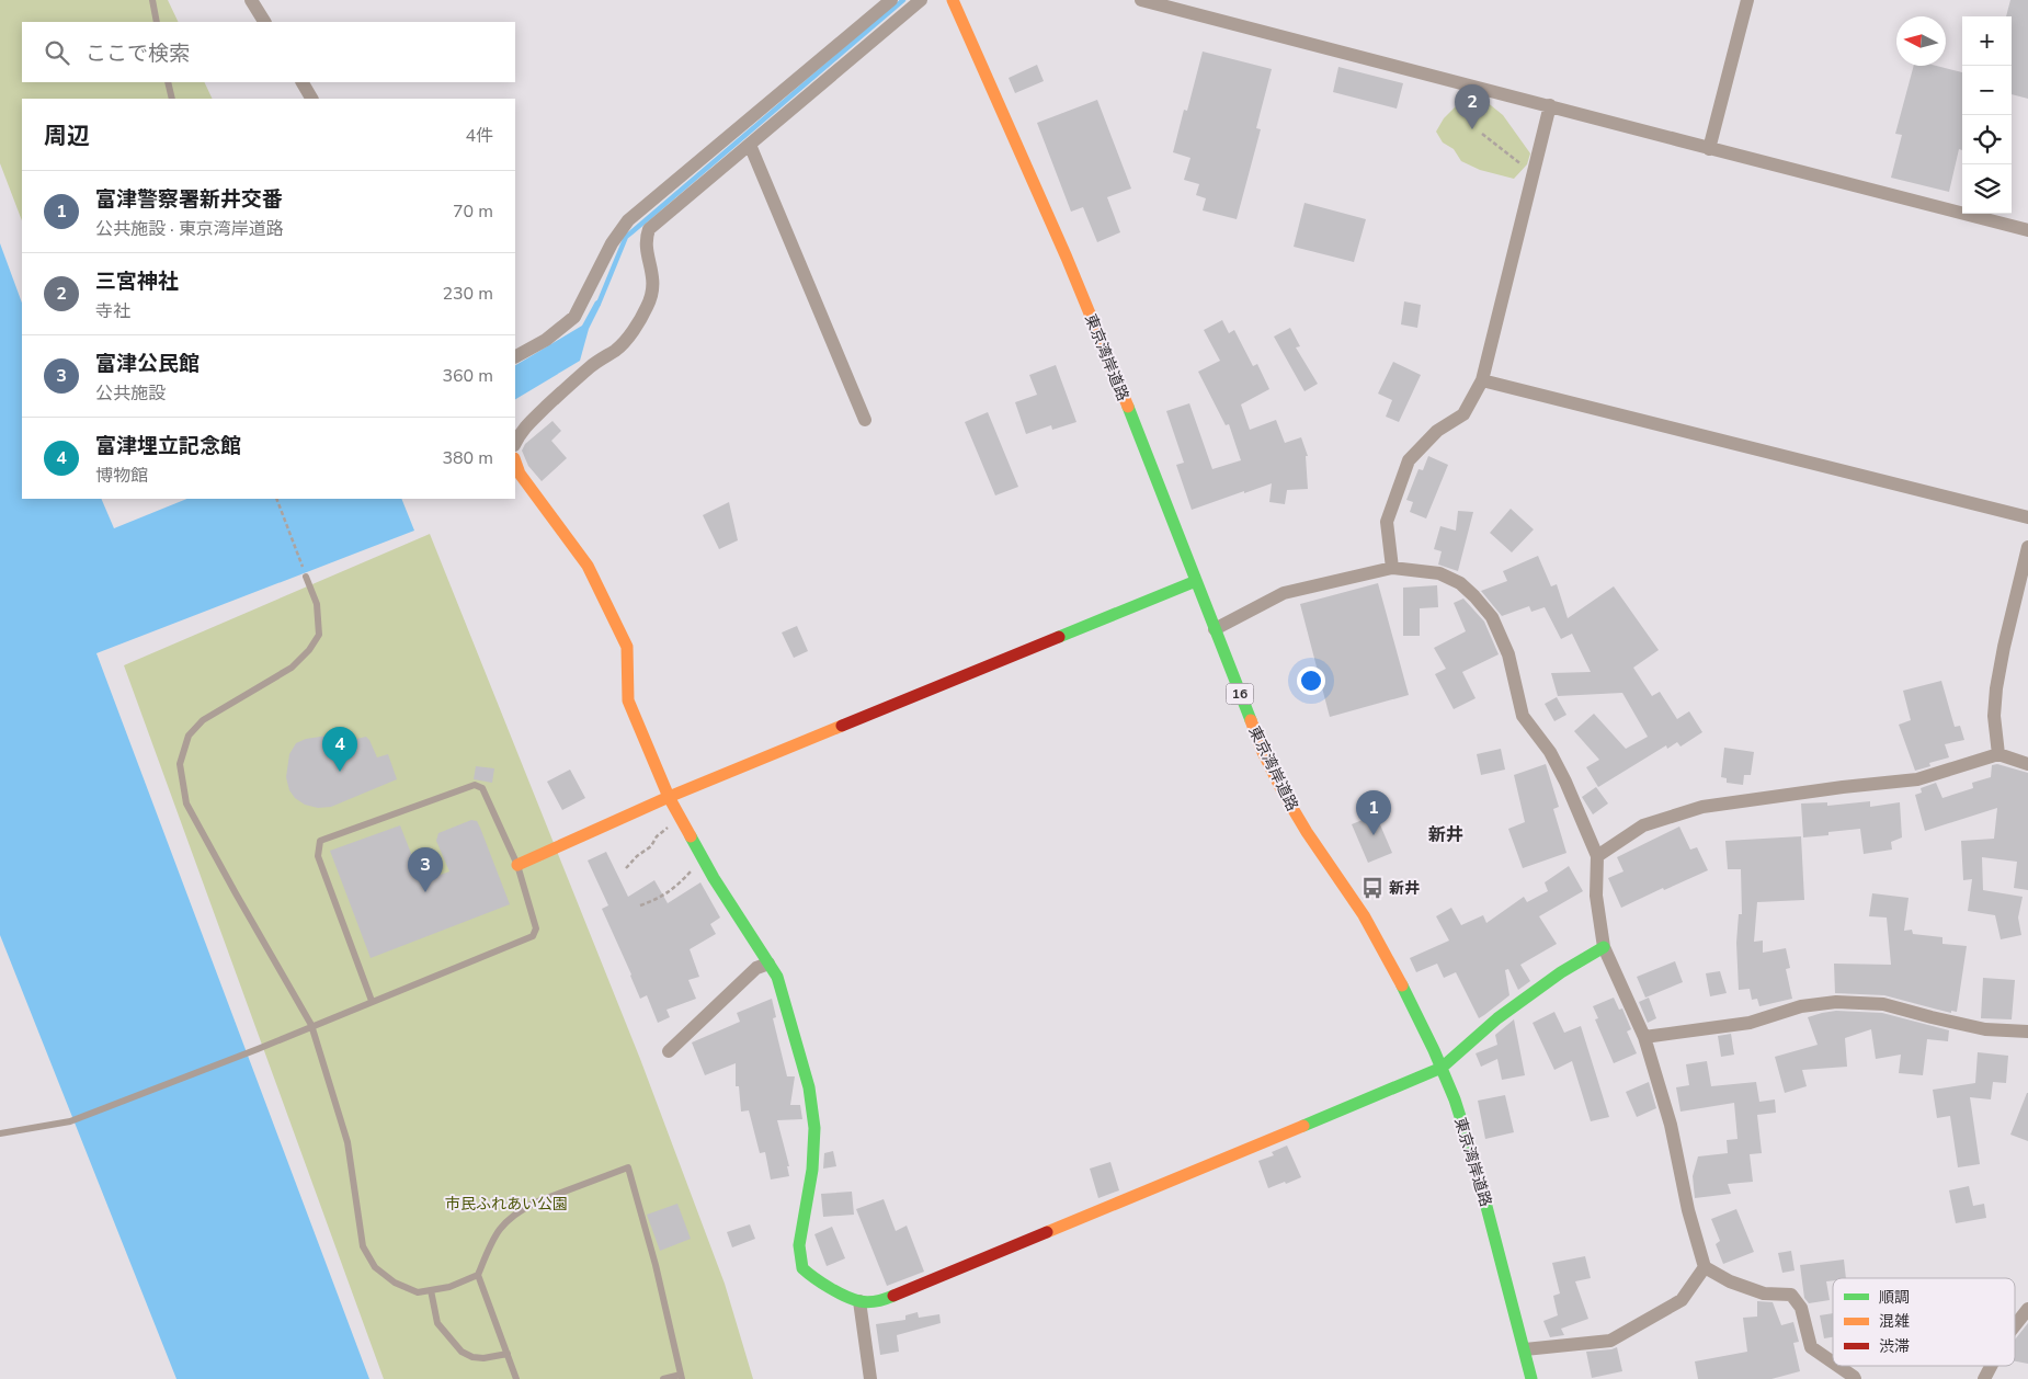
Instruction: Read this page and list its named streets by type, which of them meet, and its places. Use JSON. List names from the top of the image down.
{
  "streets": {
    "main road": ["東京湾岸道路", "16"]
  },
  "districts": ["新井"],
  "parks": ["市民ふれあい公園"],
  "places": {
    "bus stop": ["新井"]
  },
  "legend": ["順調", "混雑", "渋滞"],
  "north": "left",
  "page": {
    "map_buttons": ["+", "−"],
    "search": "ここで検索",
    "pins": [
      "2",
      "4",
      "1",
      "3"
    ],
    "heading": ["周辺", "4件"],
    "list": [
      {
        "mark": "1",
        "name": "富津警察署新井交番",
        "note": "公共施設 · 東京湾岸道路",
        "value": "70 m"
      },
      {
        "mark": "2",
        "name": "三宮神社",
        "note": "寺社",
        "value": "230 m"
      },
      {
        "mark": "3",
        "name": "富津公民館",
        "note": "公共施設",
        "value": "360 m"
      },
      {
        "mark": "4",
        "name": "富津埋立記念館",
        "note": "博物館",
        "value": "380 m"
      }
    ]
  }
}
